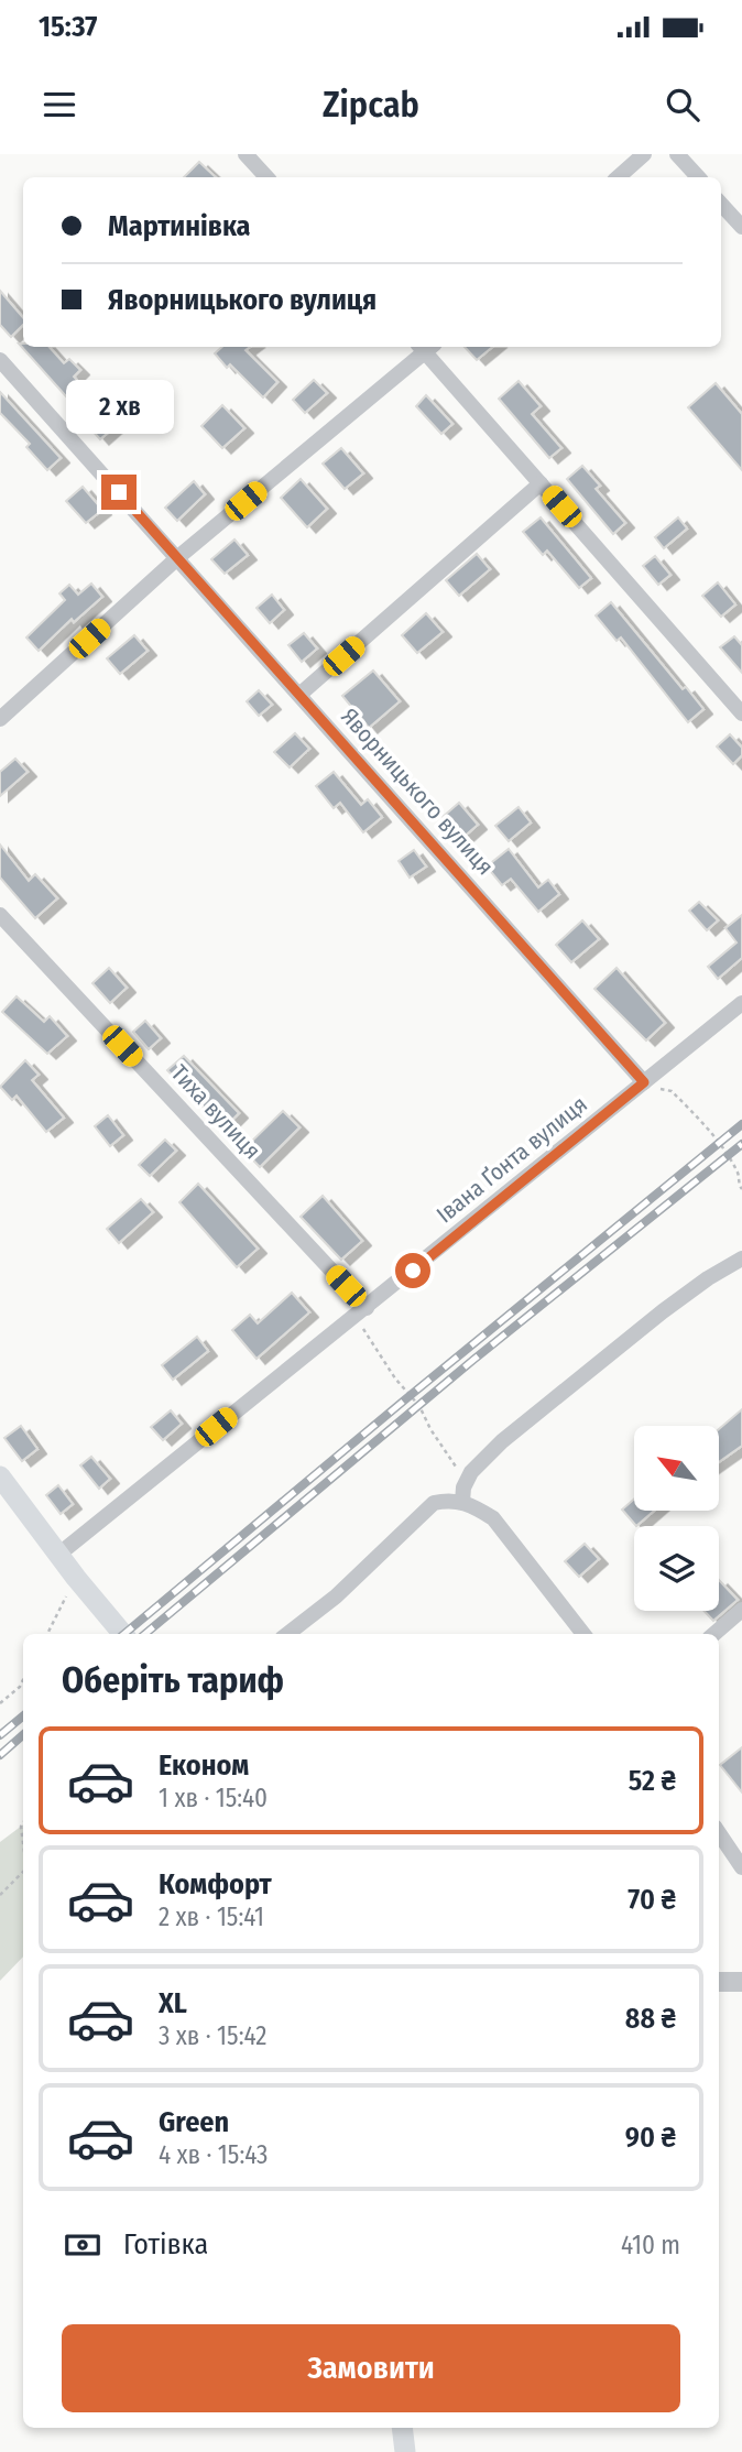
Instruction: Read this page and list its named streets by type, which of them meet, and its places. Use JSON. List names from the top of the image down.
{
  "streets": {
    "street": ["Яворницького вулиця", "Тиха вулиця", "Івана Ґонта вулиця"]
  },
  "crossings": [
    ["Яворницького вулиця", "Івана Ґонта вулиця"],
    ["Тиха вулиця", "Івана Ґонта вулиця"]
  ],
  "north": "top left",
  "page": {
    "status": "15:37",
    "header": "Zipcab",
    "banner": ["Мартинівка", "Яворницького вулиця"],
    "bubble": "2 хв",
    "heading": "Оберіть тариф",
    "list": [
      {
        "name": "Економ",
        "note": "1 хв · 15:40",
        "value": "52 ₴"
      },
      {
        "name": "Комфорт",
        "note": "2 хв · 15:41",
        "value": "70 ₴"
      },
      {
        "name": "XL",
        "note": "3 хв · 15:42",
        "value": "88 ₴"
      },
      {
        "name": "Green",
        "note": "4 хв · 15:43",
        "value": "90 ₴"
      }
    ],
    "pay": ["Готівка", "410 m"],
    "buttons": "Замовити"
  }
}
